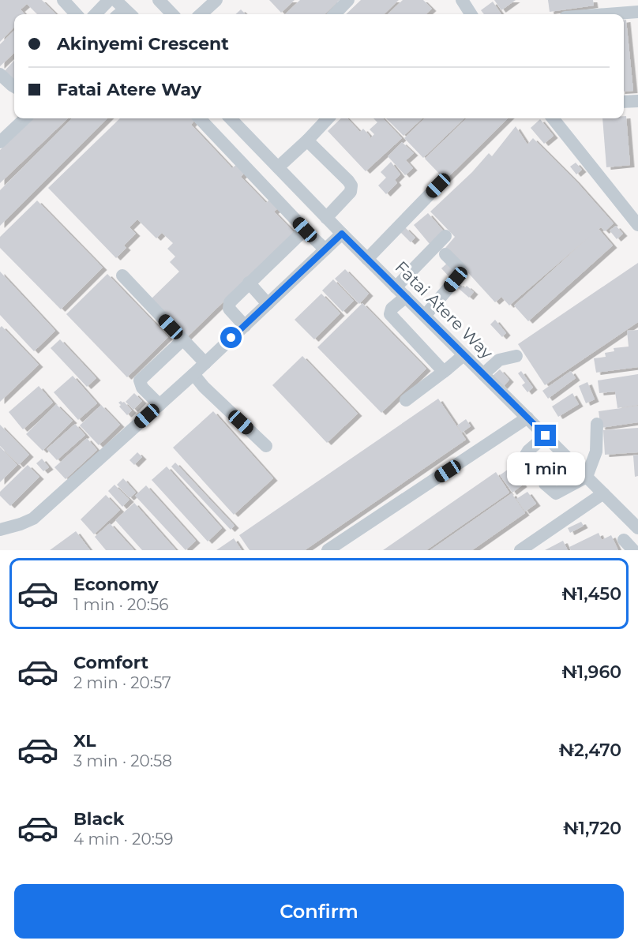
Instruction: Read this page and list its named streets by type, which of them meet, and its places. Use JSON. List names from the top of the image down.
{
  "streets": {
    "street": ["Fatai Atere Way"]
  },
  "page": {
    "banner": ["Akinyemi Crescent", "Fatai Atere Way"],
    "bubble": "1 min",
    "list": [
      {
        "name": "Economy",
        "note": "1 min · 20:56",
        "value": "₦1,450"
      },
      {
        "name": "Comfort",
        "note": "2 min · 20:57",
        "value": "₦1,960"
      },
      {
        "name": "XL",
        "note": "3 min · 20:58",
        "value": "₦2,470"
      },
      {
        "name": "Black",
        "note": "4 min · 20:59",
        "value": "₦1,720"
      }
    ],
    "buttons": "Confirm"
  }
}
